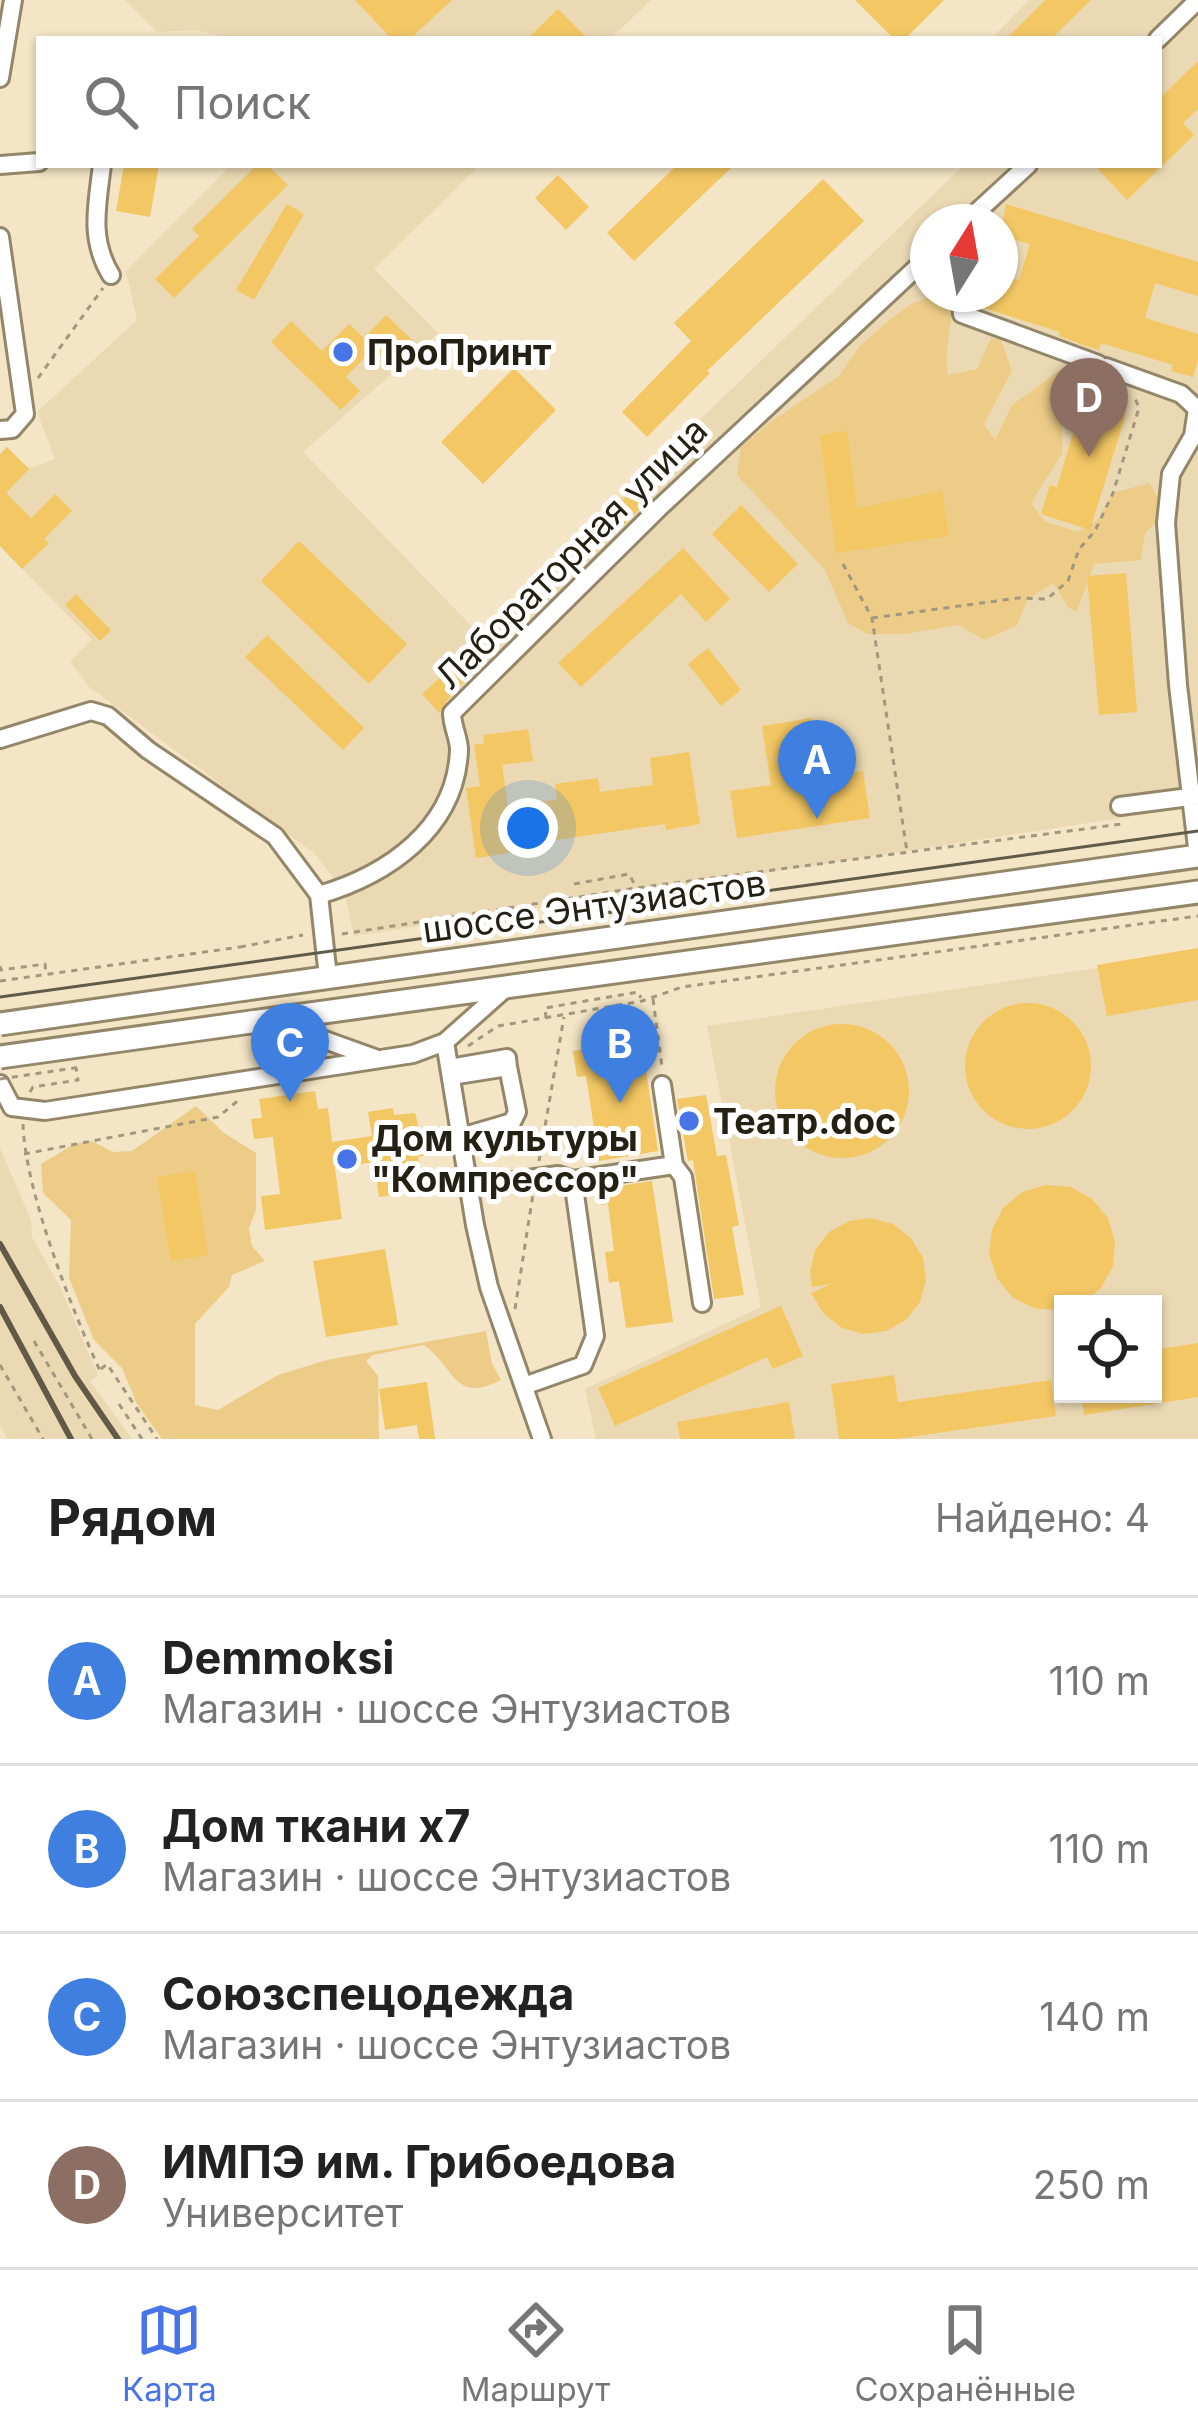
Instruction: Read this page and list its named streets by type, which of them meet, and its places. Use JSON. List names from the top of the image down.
{
  "streets": {
    "main road": ["шоссе Энтузиастов"],
    "street": ["Лабораторная улица"]
  },
  "places": ["ПроПринт", "Театр.doc", "Дом культуры \"Компрессор\""],
  "north": "top",
  "page": {
    "search": "Поиск",
    "pins": [
      "D",
      "A",
      "C",
      "B"
    ],
    "heading": ["Рядом", "Найдено: 4"],
    "list": [
      {
        "mark": "A",
        "name": "Demmoksi",
        "note": "Магазин · шоссе Энтузиастов",
        "value": "110 m"
      },
      {
        "mark": "B",
        "name": "Дом ткани x7",
        "note": "Магазин · шоссе Энтузиастов",
        "value": "110 m"
      },
      {
        "mark": "C",
        "name": "Союзспецодежда",
        "note": "Магазин · шоссе Энтузиастов",
        "value": "140 m"
      },
      {
        "mark": "D",
        "name": "ИМПЭ им. Грибоедова",
        "note": "Университет",
        "value": "250 m"
      }
    ],
    "nav": ["Карта", "Маршрут", "Сохранённые"]
  }
}
